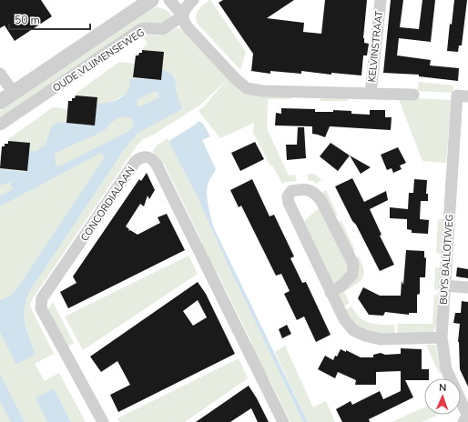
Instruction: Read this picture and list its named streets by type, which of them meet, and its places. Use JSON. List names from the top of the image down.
{
  "streets": {
    "street": [
      "KELVINSTRAAT",
      "OUDE VLIJMENSEWEG",
      "CONCORDIALAAN",
      "BUYS BALLOTWEG"
    ]
  },
  "scale_bar": "50 m",
  "north": "top"
}
